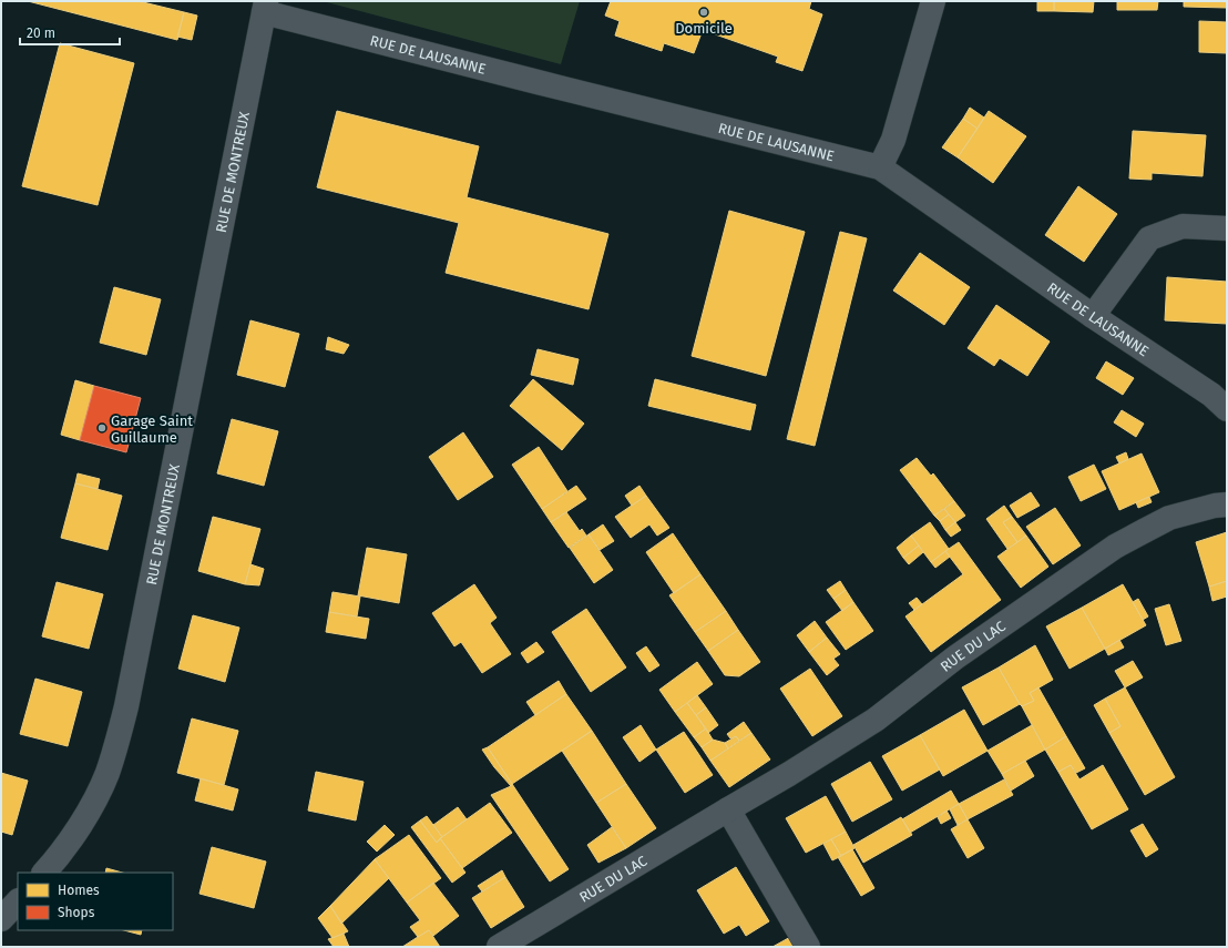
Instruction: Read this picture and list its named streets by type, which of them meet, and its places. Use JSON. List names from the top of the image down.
{
  "streets": {
    "street": ["RUE DE LAUSANNE", "RUE DE MONTREUX", "RUE DU LAC"]
  },
  "crossings": [
    ["RUE DE LAUSANNE", "RUE DE MONTREUX"]
  ],
  "places": ["Domicile", "Garage Saint Guillaume"],
  "legend": ["Homes", "Shops"],
  "scale_bar": "20 m"
}
